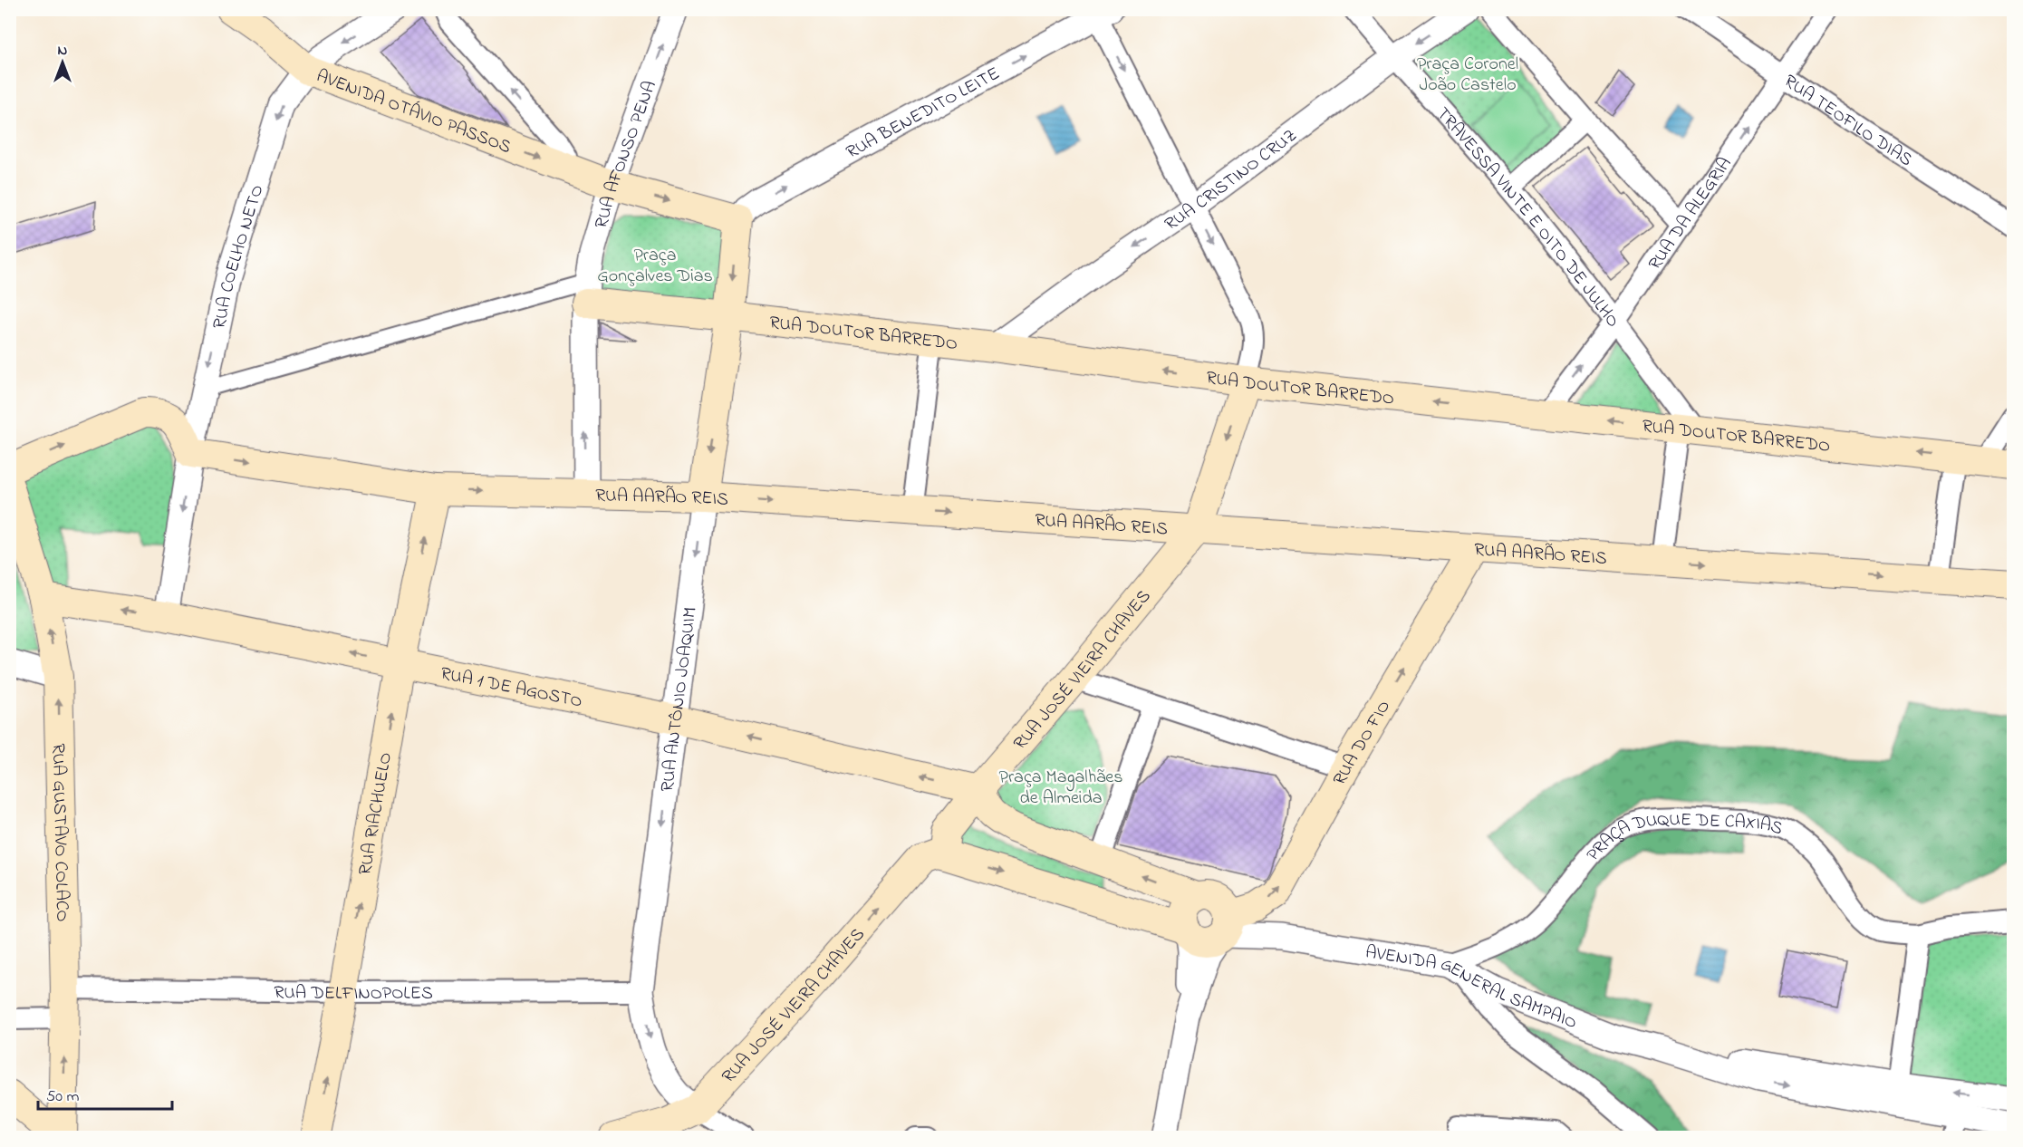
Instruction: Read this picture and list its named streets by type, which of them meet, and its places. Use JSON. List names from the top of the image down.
{
  "streets": {
    "main road": [
      "AVENIDA OTÁVIO PASSOS",
      "RUA DOUTOR BARREDO",
      "RUA AARÃO REIS",
      "RUA JOSÉ VIEIRA CHAVES",
      "RUA 1 DE AGOSTO",
      "RUA ANTÔNIO JOAQUIM",
      "RUA DO FIO",
      "RUA RIACHUELO",
      "RUA GUSTAVO COLACO"
    ],
    "street": [
      "RUA BENEDITO LEITE",
      "RUA TEOFILO DIAS",
      "RUA AFONSO PENA",
      "RUA CRISTINO CRUZ",
      "RUA DA ALEGRIA",
      "TRAVESSA VINTE E OITO DE JULHO",
      "RUA COELHO NETO",
      "PRAÇA DUQUE DE CAXIAS",
      "AVENIDA GENERAL SAMPAIO",
      "RUA DELFINOPOLES"
    ]
  },
  "crossings": [
    ["AVENIDA OTÁVIO PASSOS", "RUA BENEDITO LEITE"],
    ["AVENIDA OTÁVIO PASSOS", "RUA AFONSO PENA"],
    ["AVENIDA OTÁVIO PASSOS", "RUA COELHO NETO"],
    ["AVENIDA OTÁVIO PASSOS", "RUA ANTÔNIO JOAQUIM"],
    ["RUA BENEDITO LEITE", "RUA ANTÔNIO JOAQUIM"],
    ["RUA TEOFILO DIAS", "RUA DA ALEGRIA"],
    ["RUA AFONSO PENA", "RUA DOUTOR BARREDO"],
    ["RUA AFONSO PENA", "RUA AARÃO REIS"],
    ["RUA CRISTINO CRUZ", "TRAVESSA VINTE E OITO DE JULHO"],
    ["RUA CRISTINO CRUZ", "RUA DOUTOR BARREDO"],
    ["RUA DA ALEGRIA", "TRAVESSA VINTE E OITO DE JULHO"],
    ["RUA DA ALEGRIA", "RUA DOUTOR BARREDO"],
    ["TRAVESSA VINTE E OITO DE JULHO", "RUA DOUTOR BARREDO"],
    ["RUA COELHO NETO", "RUA AARÃO REIS"],
    ["RUA COELHO NETO", "RUA 1 DE AGOSTO"],
    ["RUA DOUTOR BARREDO", "RUA JOSÉ VIEIRA CHAVES"],
    ["RUA DOUTOR BARREDO", "RUA ANTÔNIO JOAQUIM"],
    ["RUA AARÃO REIS", "RUA JOSÉ VIEIRA CHAVES"],
    ["RUA AARÃO REIS", "RUA ANTÔNIO JOAQUIM"],
    ["RUA AARÃO REIS", "RUA DO FIO"],
    ["RUA AARÃO REIS", "RUA RIACHUELO"],
    ["RUA JOSÉ VIEIRA CHAVES", "RUA 1 DE AGOSTO"],
    ["RUA JOSÉ VIEIRA CHAVES", "RUA ANTÔNIO JOAQUIM"],
    ["RUA 1 DE AGOSTO", "RUA ANTÔNIO JOAQUIM"],
    ["RUA 1 DE AGOSTO", "RUA RIACHUELO"],
    ["RUA 1 DE AGOSTO", "RUA GUSTAVO COLACO"],
    ["RUA ANTÔNIO JOAQUIM", "RUA DELFINOPOLES"],
    ["RUA DO FIO", "AVENIDA GENERAL SAMPAIO"],
    ["RUA RIACHUELO", "RUA DELFINOPOLES"],
    ["RUA GUSTAVO COLACO", "RUA DELFINOPOLES"],
    ["PRAÇA DUQUE DE CAXIAS", "AVENIDA GENERAL SAMPAIO"]
  ],
  "one_way": [
    "AVENIDA OTÁVIO PASSOS",
    "RUA BENEDITO LEITE",
    "RUA AFONSO PENA",
    "RUA CRISTINO CRUZ",
    "RUA COELHO NETO",
    "RUA DOUTOR BARREDO",
    "RUA AARÃO REIS",
    "RUA 1 DE AGOSTO",
    "RUA ANTÔNIO JOAQUIM",
    "RUA DO FIO",
    "RUA RIACHUELO",
    "RUA GUSTAVO COLACO"
  ],
  "parks": ["Praça Coronel João Castelo", "Praça Gonçalves Dias", "Praça Magalhães de Almeida"],
  "scale_bar": "50 m",
  "north": "top"
}
